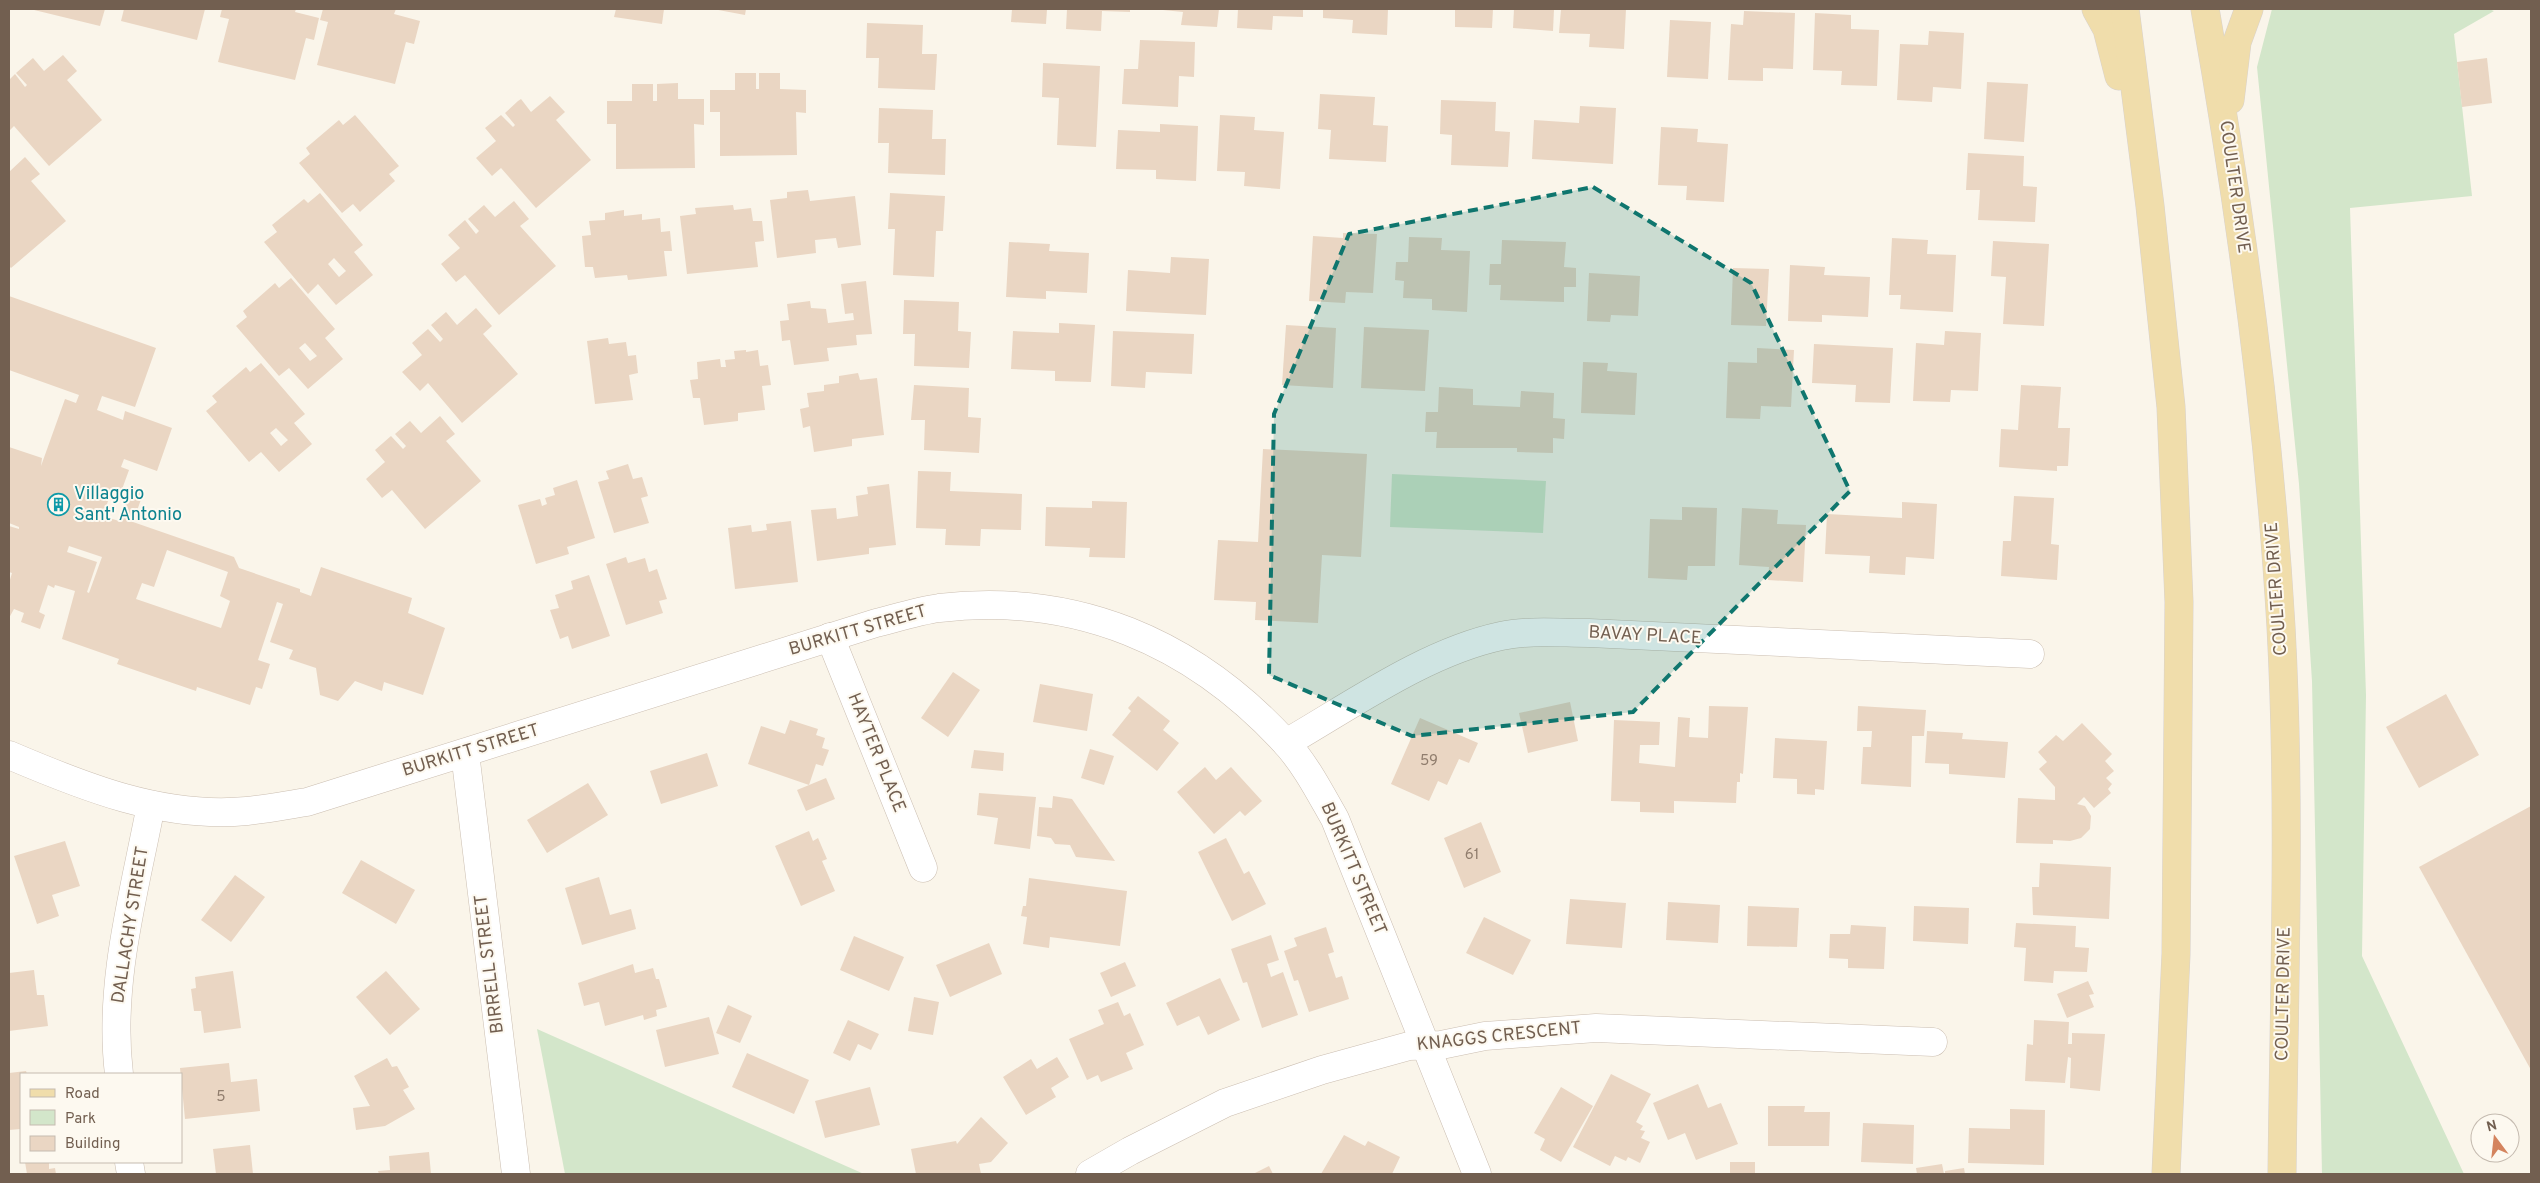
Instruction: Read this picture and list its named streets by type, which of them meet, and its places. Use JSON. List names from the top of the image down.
{
  "streets": {
    "main road": ["COULTER DRIVE"],
    "street": [
      "BURKITT STREET",
      "BAVAY PLACE",
      "HAYTER PLACE",
      "DALLACHY STREET",
      "BIRRELL STREET",
      "KNAGGS CRESCENT"
    ]
  },
  "crossings": [
    ["BURKITT STREET", "BAVAY PLACE"],
    ["BURKITT STREET", "HAYTER PLACE"],
    ["BURKITT STREET", "DALLACHY STREET"],
    ["BURKITT STREET", "BIRRELL STREET"],
    ["BURKITT STREET", "KNAGGS CRESCENT"]
  ],
  "places": {
    "building": ["Villaggio Sant' Antonio"]
  },
  "house_numbers": ["59", "61", "5"],
  "legend": ["Road", "Park", "Building"],
  "north": "top"
}
